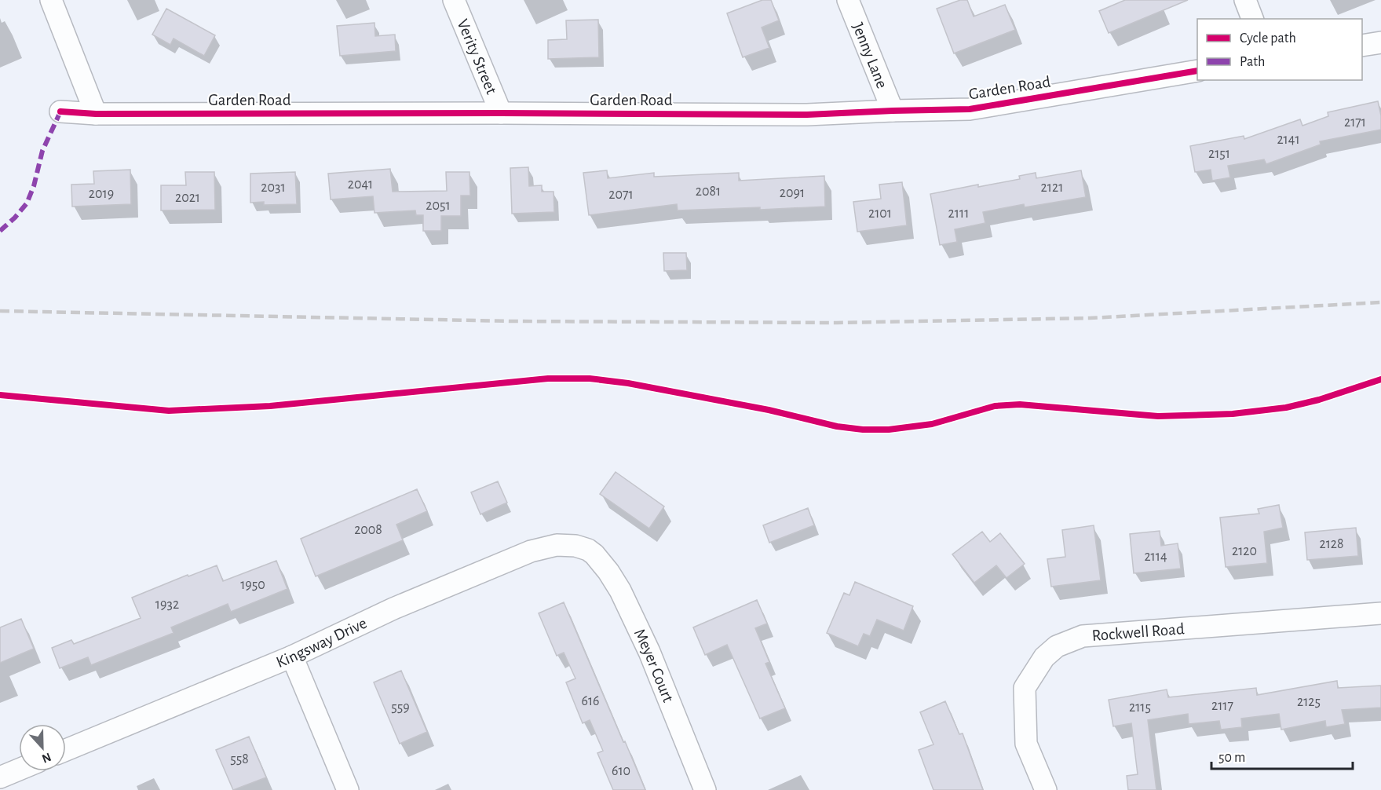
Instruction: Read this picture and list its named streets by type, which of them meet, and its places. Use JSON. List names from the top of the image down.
{
  "streets": {
    "street": [
      "Jenny Lane",
      "Verity Street",
      "Garden Road",
      "Rockwell Road",
      "Kingsway Drive",
      "Meyer Court"
    ]
  },
  "crossings": [
    ["Jenny Lane", "Garden Road"],
    ["Verity Street", "Garden Road"],
    ["Kingsway Drive", "Meyer Court"]
  ],
  "house_numbers": [
    "2171",
    "2141",
    "2151",
    "2041",
    "2031",
    "2121",
    "2081",
    "2091",
    "2019",
    "2071",
    "2021",
    "2051",
    "2101",
    "2111",
    "2008",
    "2128",
    "2120",
    "2114",
    "1950",
    "1932",
    "616",
    "2125",
    "2117",
    "559",
    "2115",
    "558",
    "610"
  ],
  "legend": ["Cycle path", "Path"],
  "scale_bar": "50 m",
  "north": "bottom"
}
